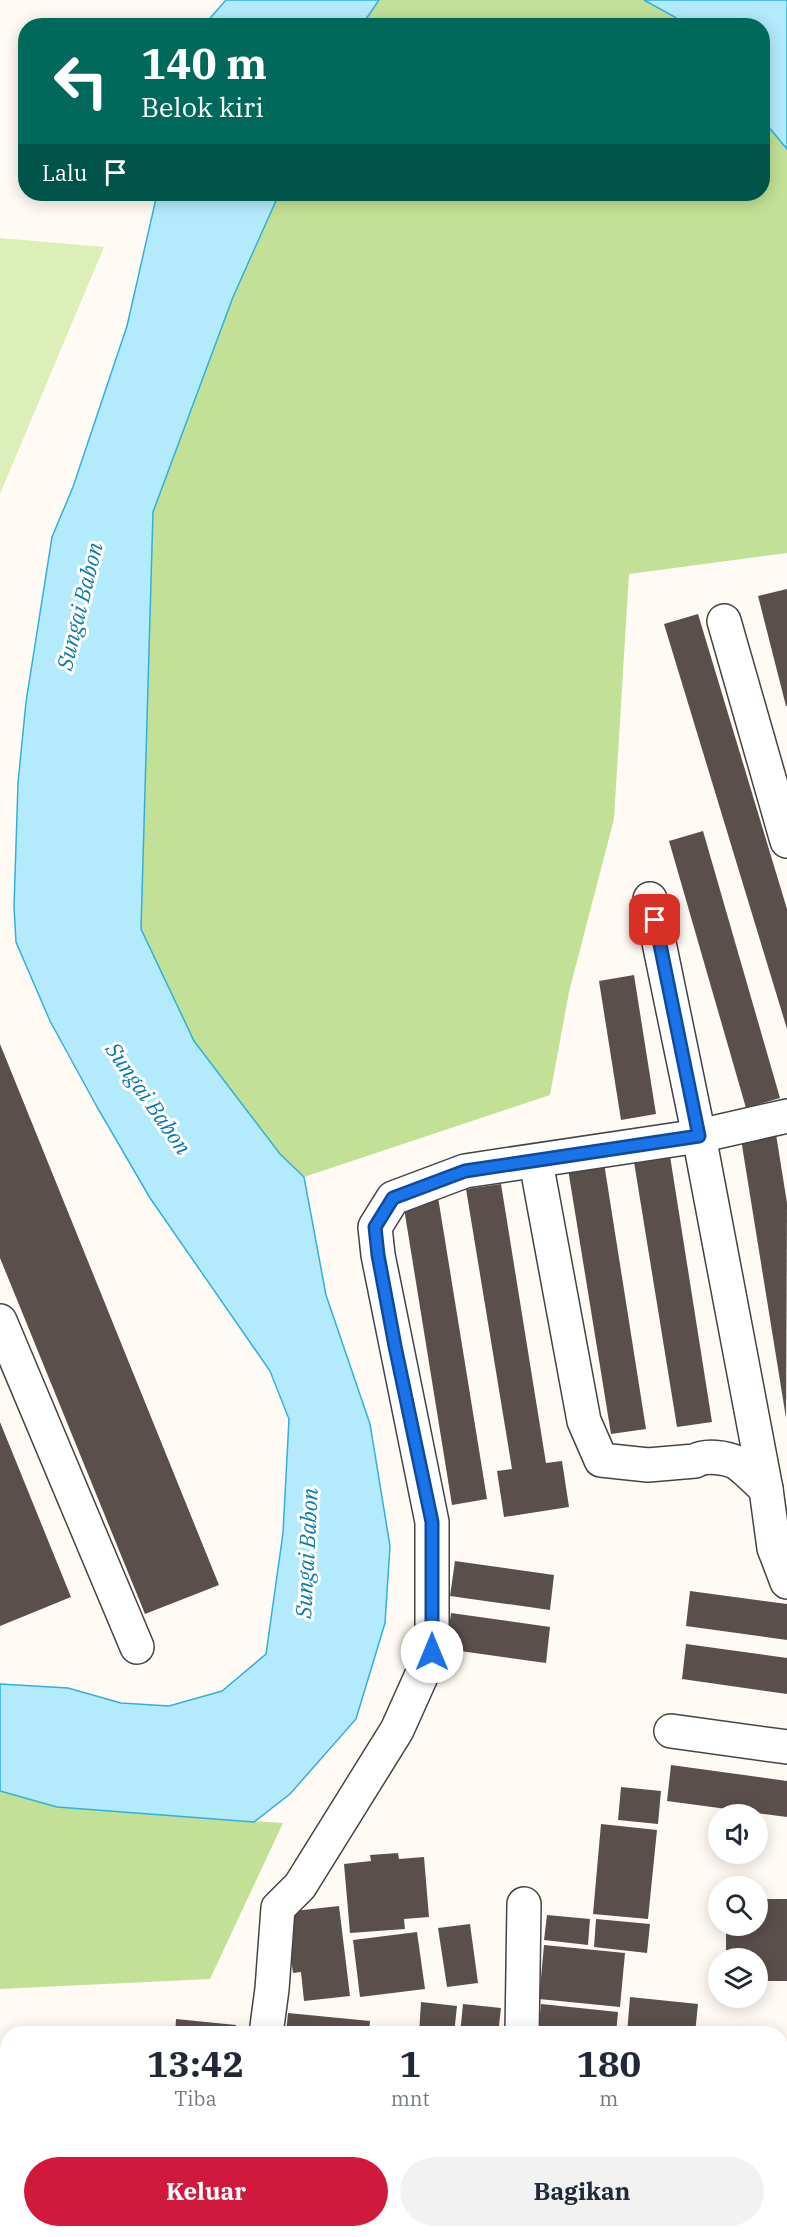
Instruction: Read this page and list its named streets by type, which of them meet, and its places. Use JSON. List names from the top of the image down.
{
  "water": ["Sungai Babon"],
  "page": {
    "turn": ["140 m", "Belok kiri"],
    "then": "Lalu",
    "eta": [
      "13:42",
      "Tiba",
      "1",
      "mnt",
      "180",
      "m"
    ],
    "buttons": ["Keluar", "Bagikan"]
  }
}
